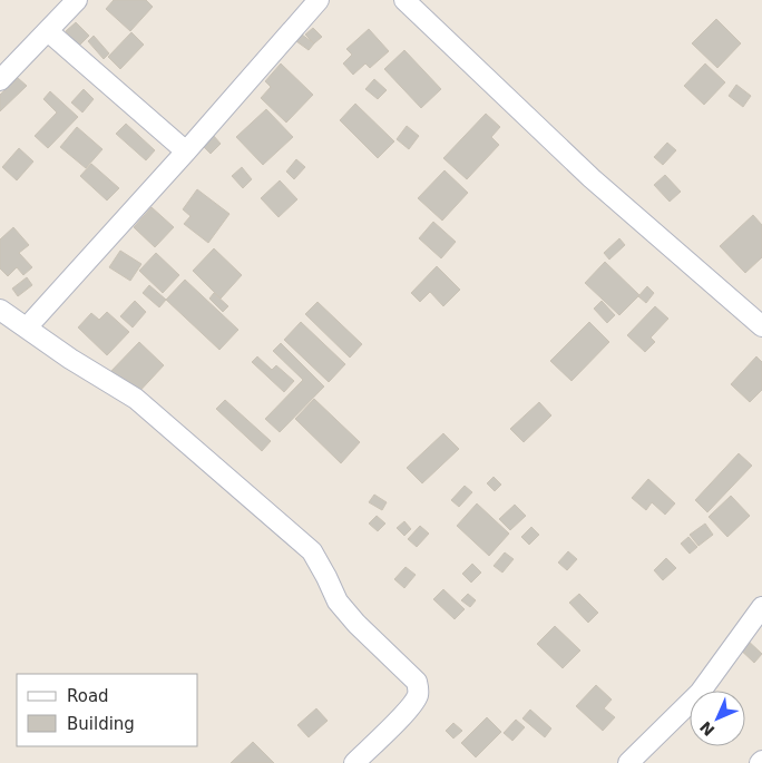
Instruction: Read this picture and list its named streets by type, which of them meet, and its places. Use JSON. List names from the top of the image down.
{
  "legend": ["Road", "Building"],
  "north": "bottom left"
}
